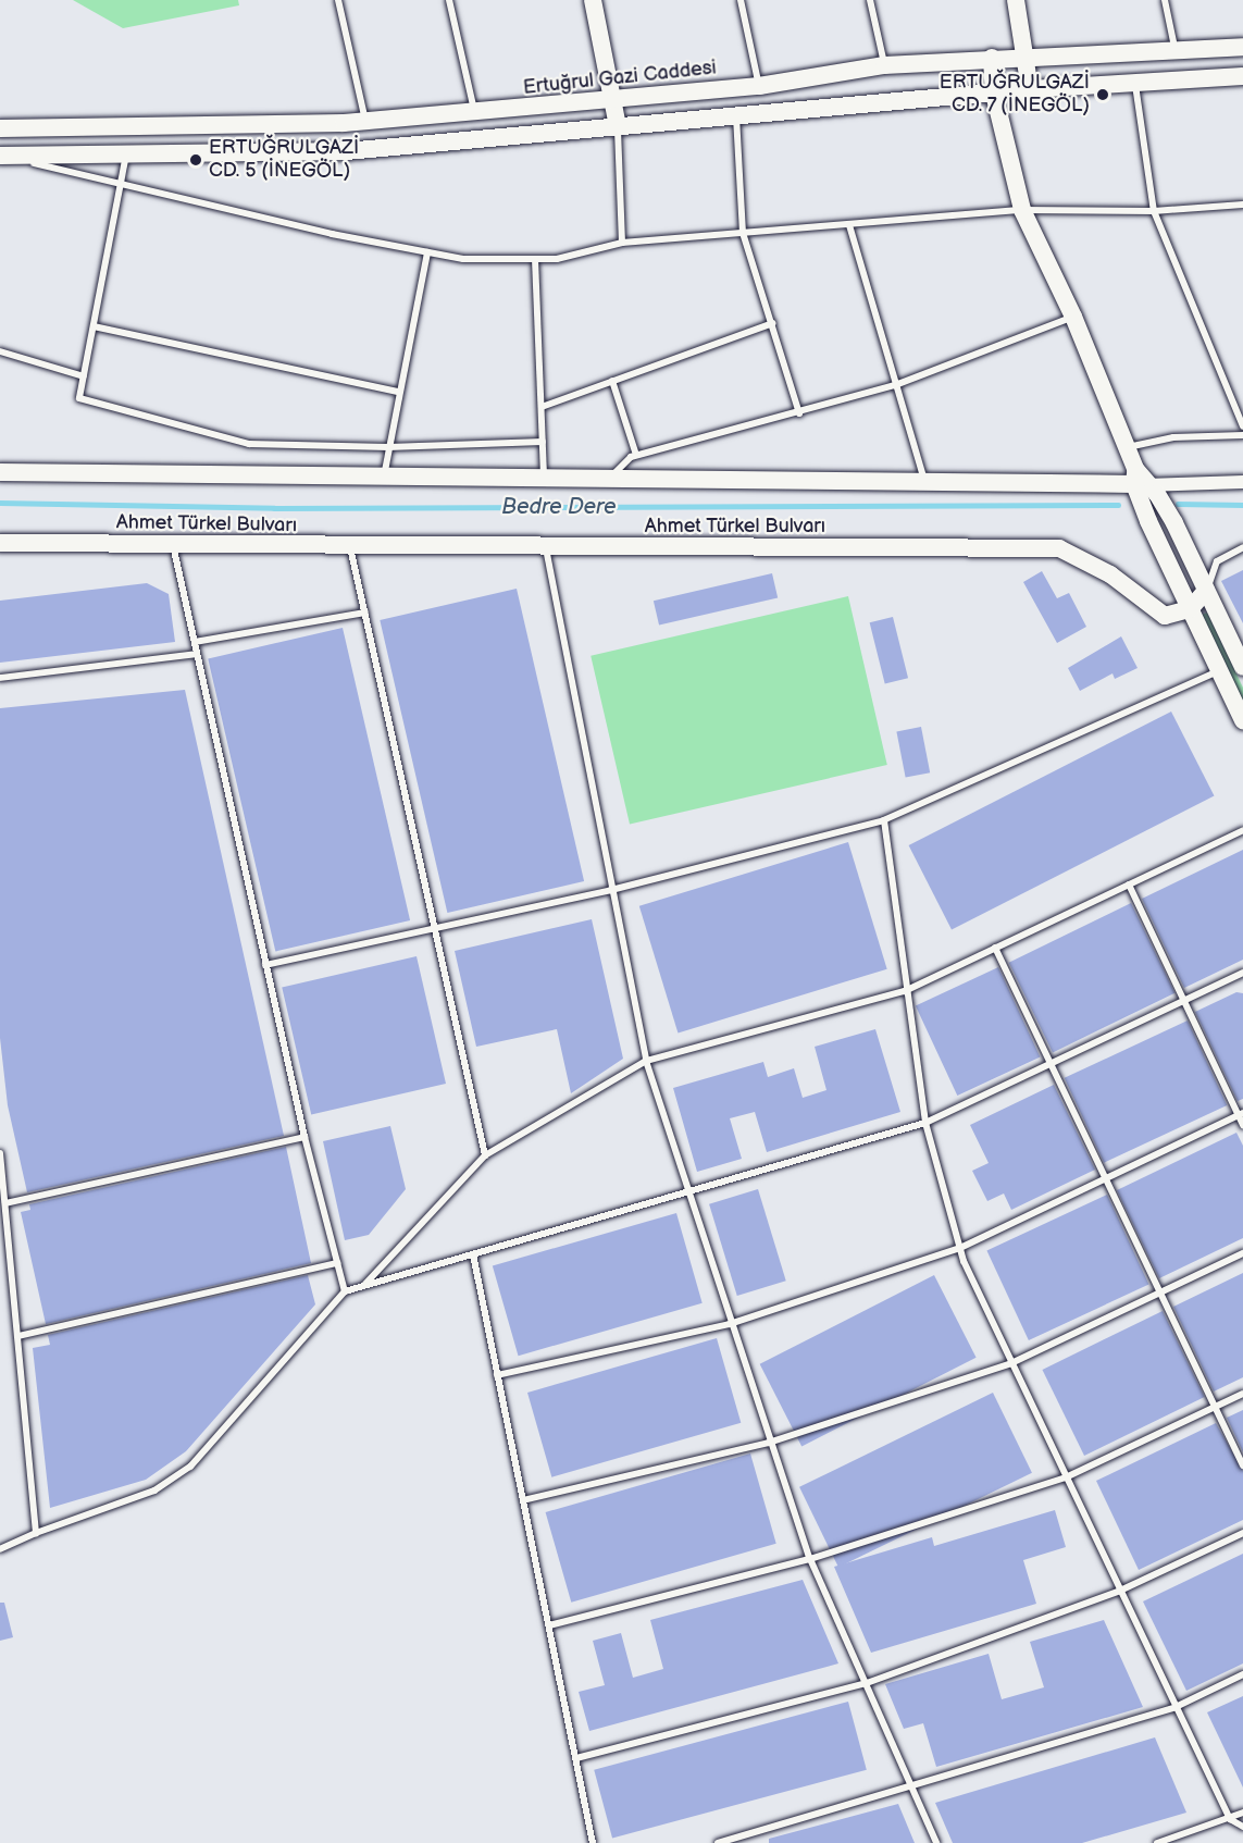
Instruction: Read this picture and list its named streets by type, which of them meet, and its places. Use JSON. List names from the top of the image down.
{
  "streets": {
    "street": ["Ertuğrul Gazi Caddesi", "Ahmet Türkel Bulvarı"]
  },
  "water": ["Bedre Dere"],
  "places": ["ERTUĞRULGAZİ CD. 7 (İNEGÖL)", "ERTUĞRULGAZİ CD. 5 (İNEGÖL)"]
}
